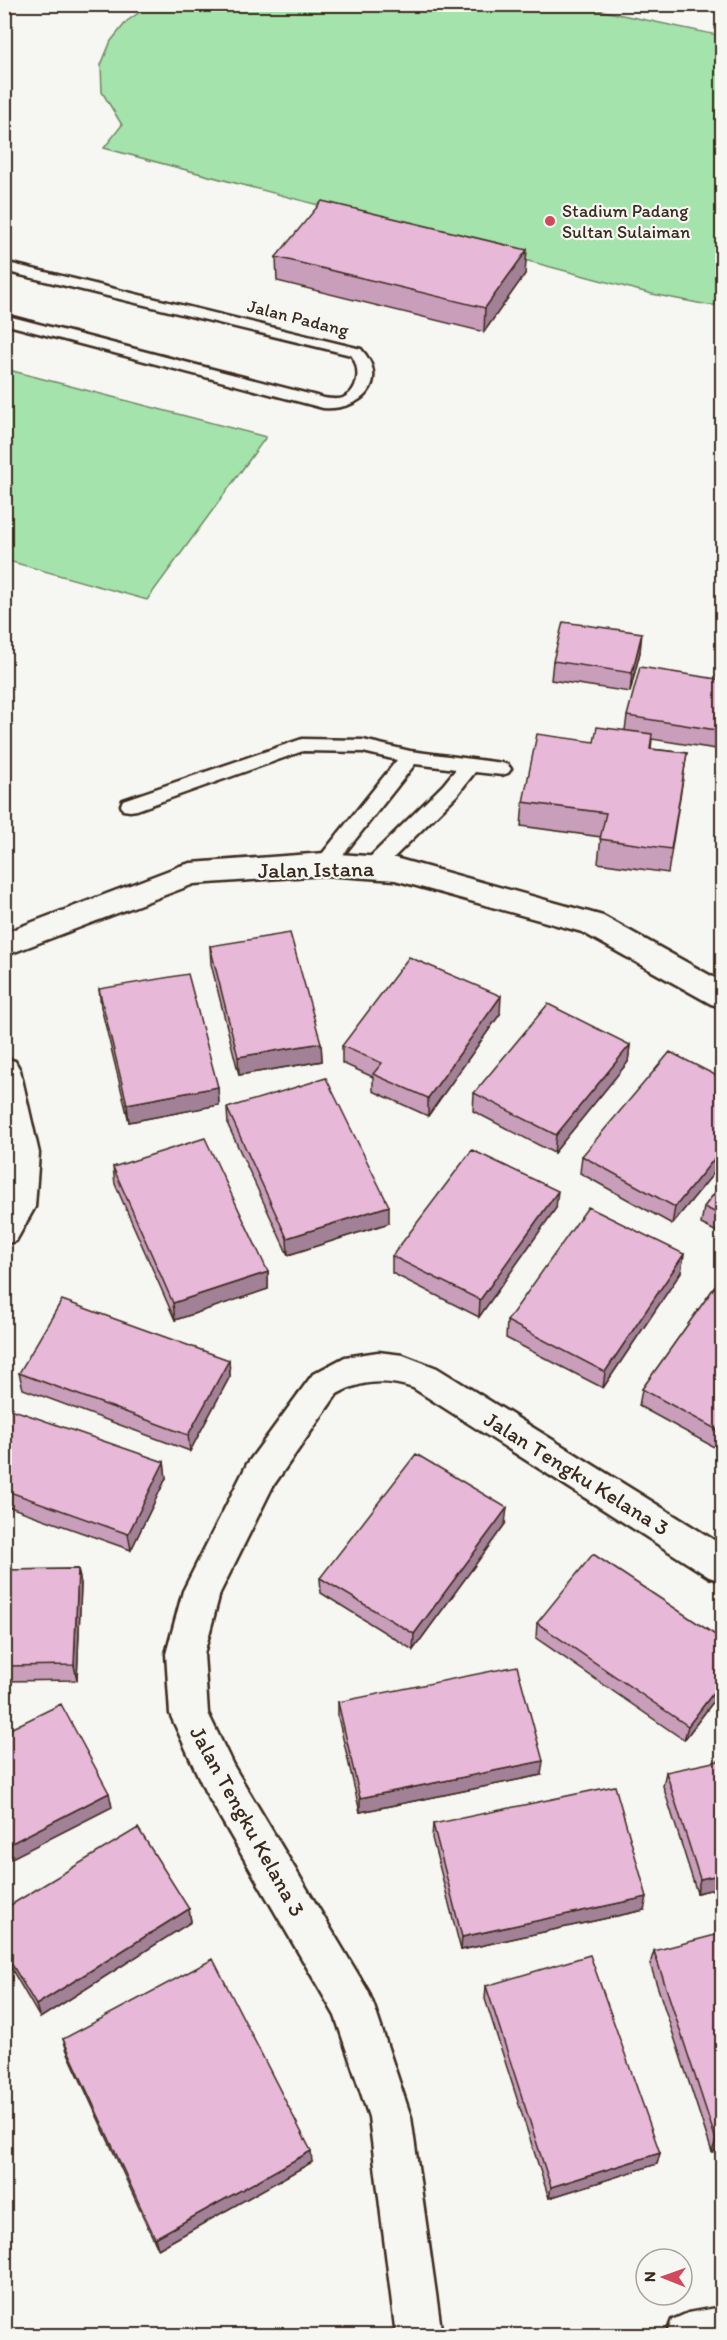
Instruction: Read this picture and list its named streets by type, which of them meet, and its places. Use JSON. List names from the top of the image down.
{
  "streets": {
    "street": ["Jalan Istana", "Jalan Tengku Kelana 3"],
    "lane": ["Jalan Padang"]
  },
  "places": ["Stadium Padang Sultan Sulaiman"],
  "north": "left"
}
